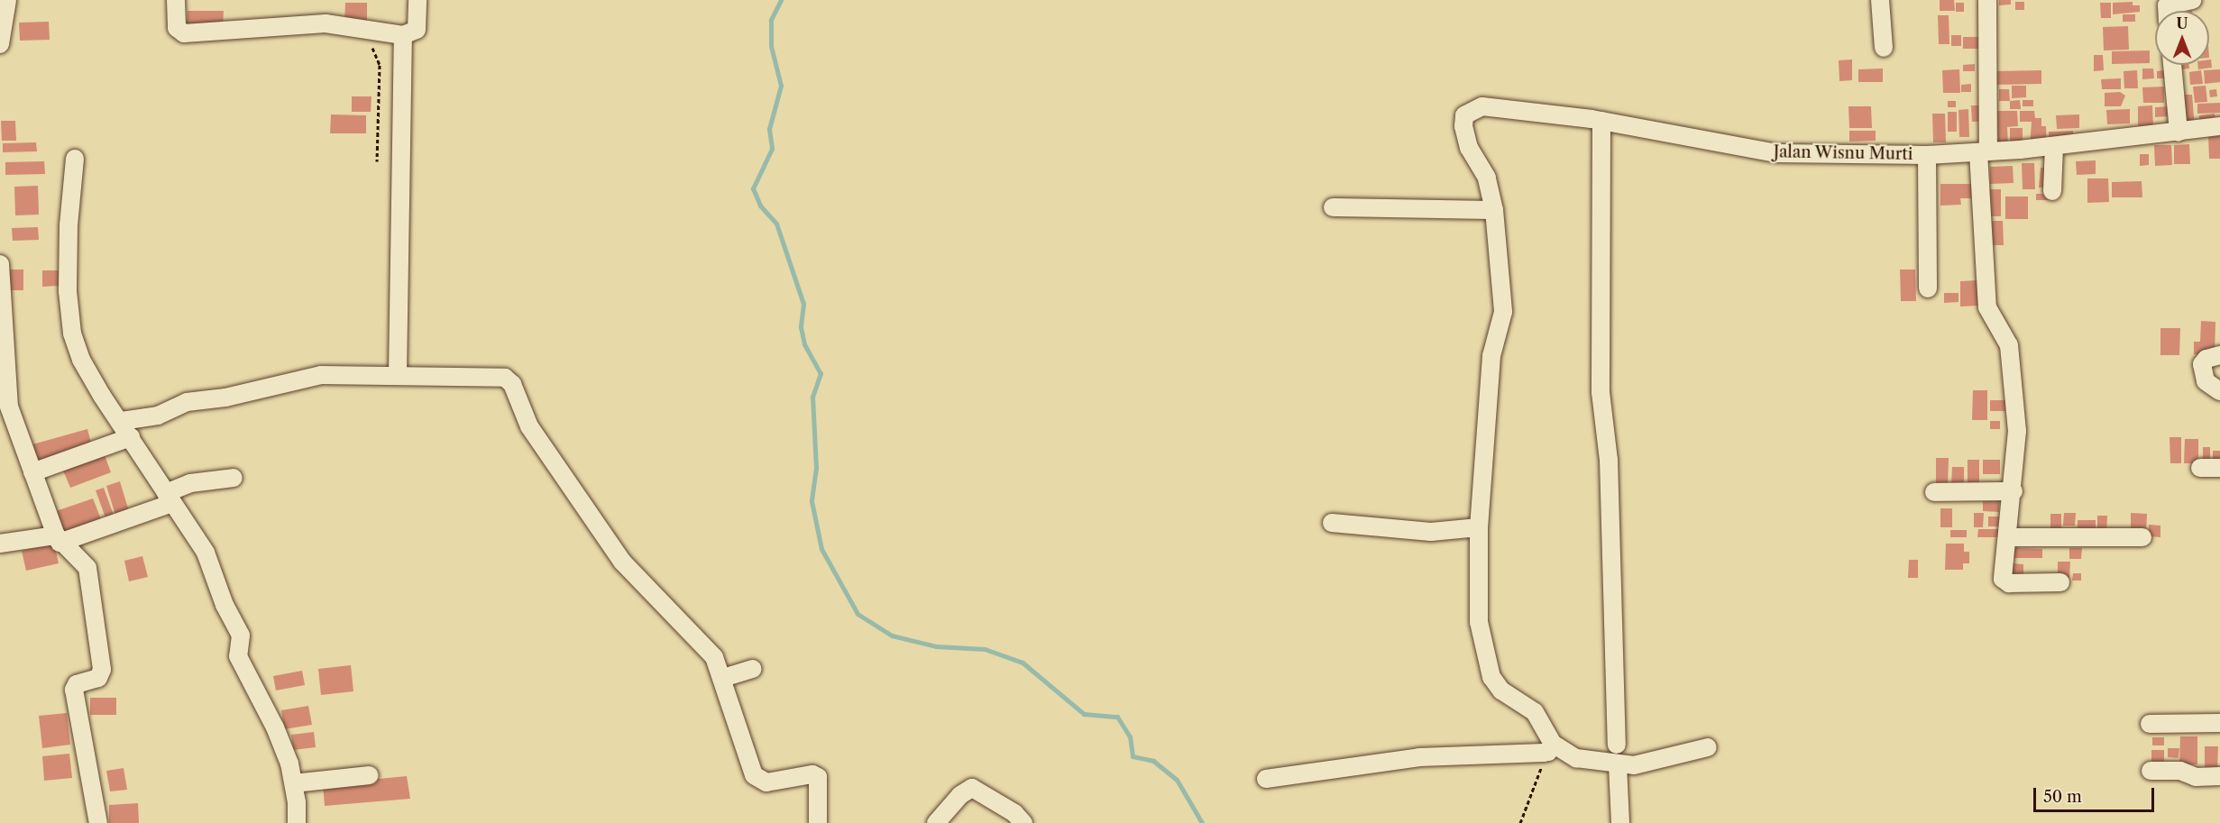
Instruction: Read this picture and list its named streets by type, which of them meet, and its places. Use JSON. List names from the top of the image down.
{
  "streets": {
    "street": ["Jalan Wisnu Murti"]
  },
  "scale_bar": "50 m",
  "north": "top"
}
